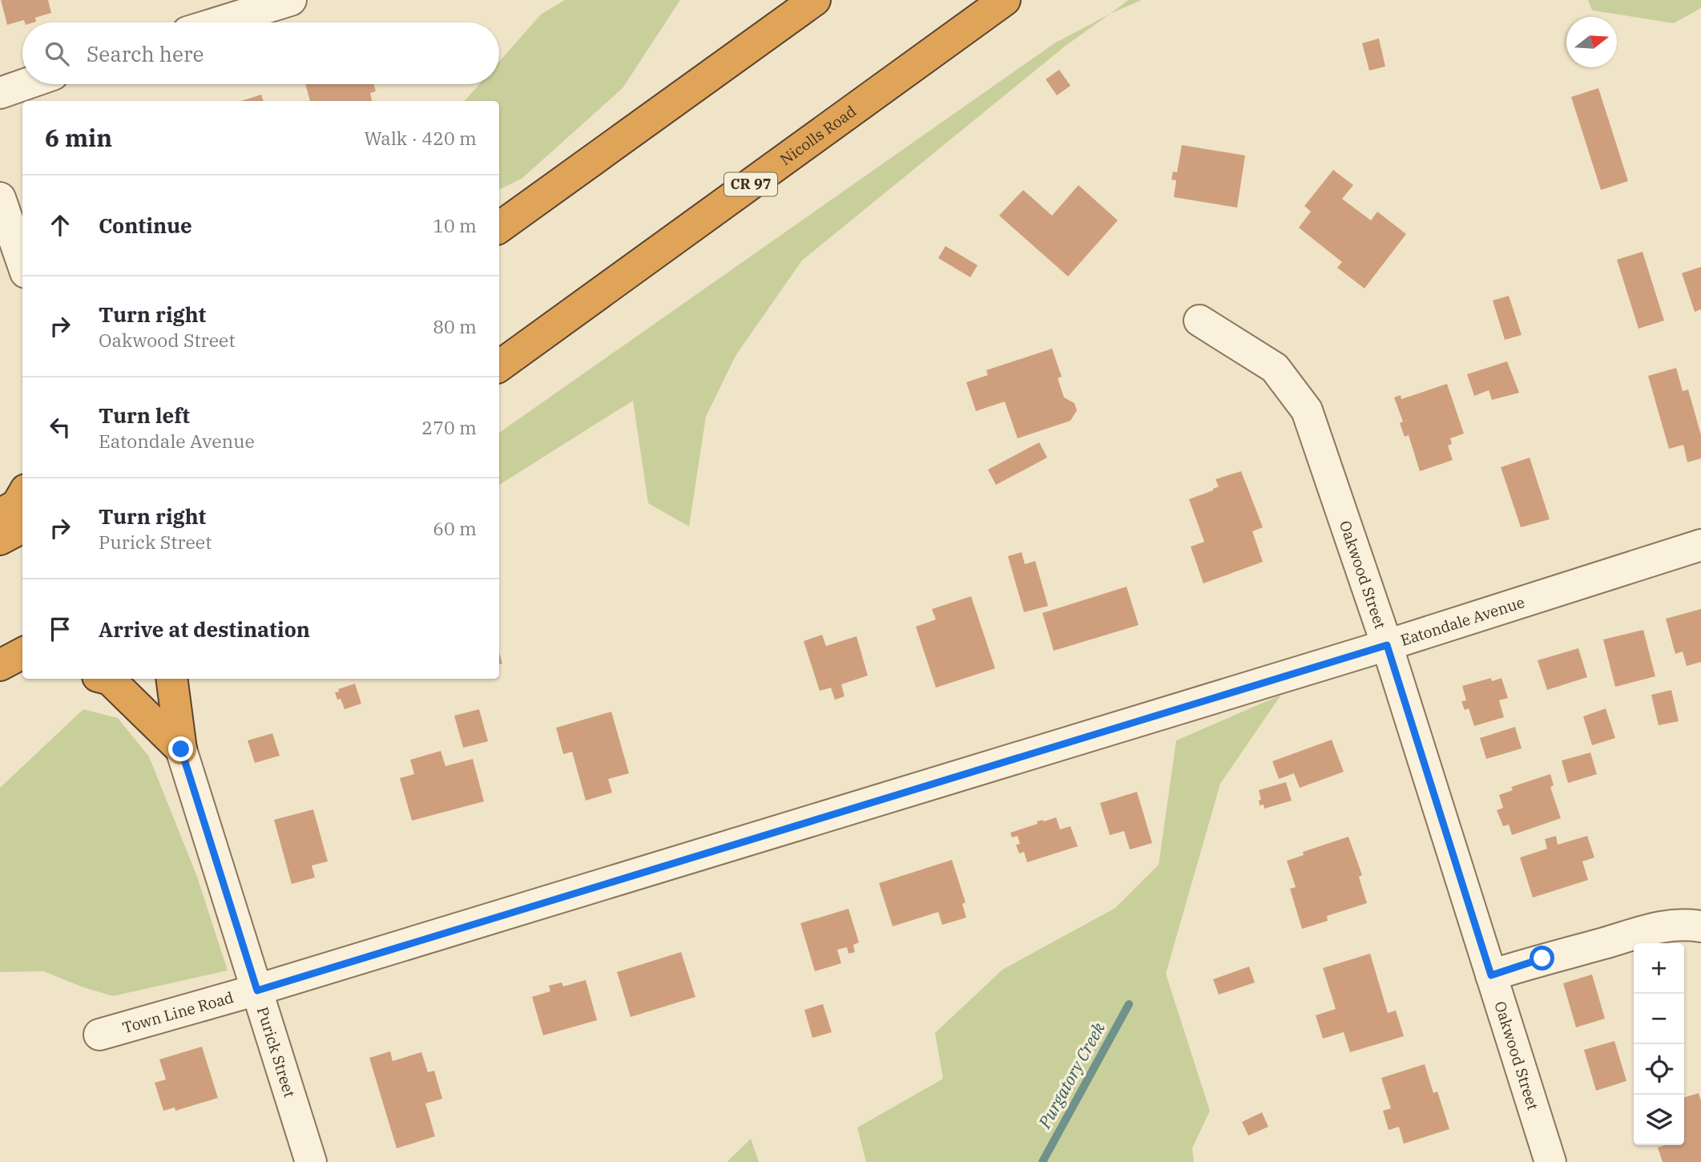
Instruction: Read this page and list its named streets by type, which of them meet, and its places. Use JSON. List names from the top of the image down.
{
  "streets": {
    "highway": ["Nicolls Road", "CR 97"],
    "street": [
      "Oakwood Street",
      "Eatondale Avenue",
      "Town Line Road",
      "Purick Street"
    ]
  },
  "crossings": [
    ["Oakwood Street", "Eatondale Avenue"],
    ["Eatondale Avenue", "Town Line Road"],
    ["Eatondale Avenue", "Purick Street"],
    ["Town Line Road", "Purick Street"]
  ],
  "water": ["Purgatory Creek"],
  "north": "right",
  "page": {
    "search": "Search here",
    "heading": ["6 min", "Walk · 420 m"],
    "list": [
      ["Continue", "10 m"],
      ["Turn right", "Oakwood Street", "80 m"],
      ["Turn left", "Eatondale Avenue", "270 m"],
      ["Turn right", "Purick Street", "60 m"],
      "Arrive at destination"
    ],
    "map_buttons": ["+", "−"]
  }
}
